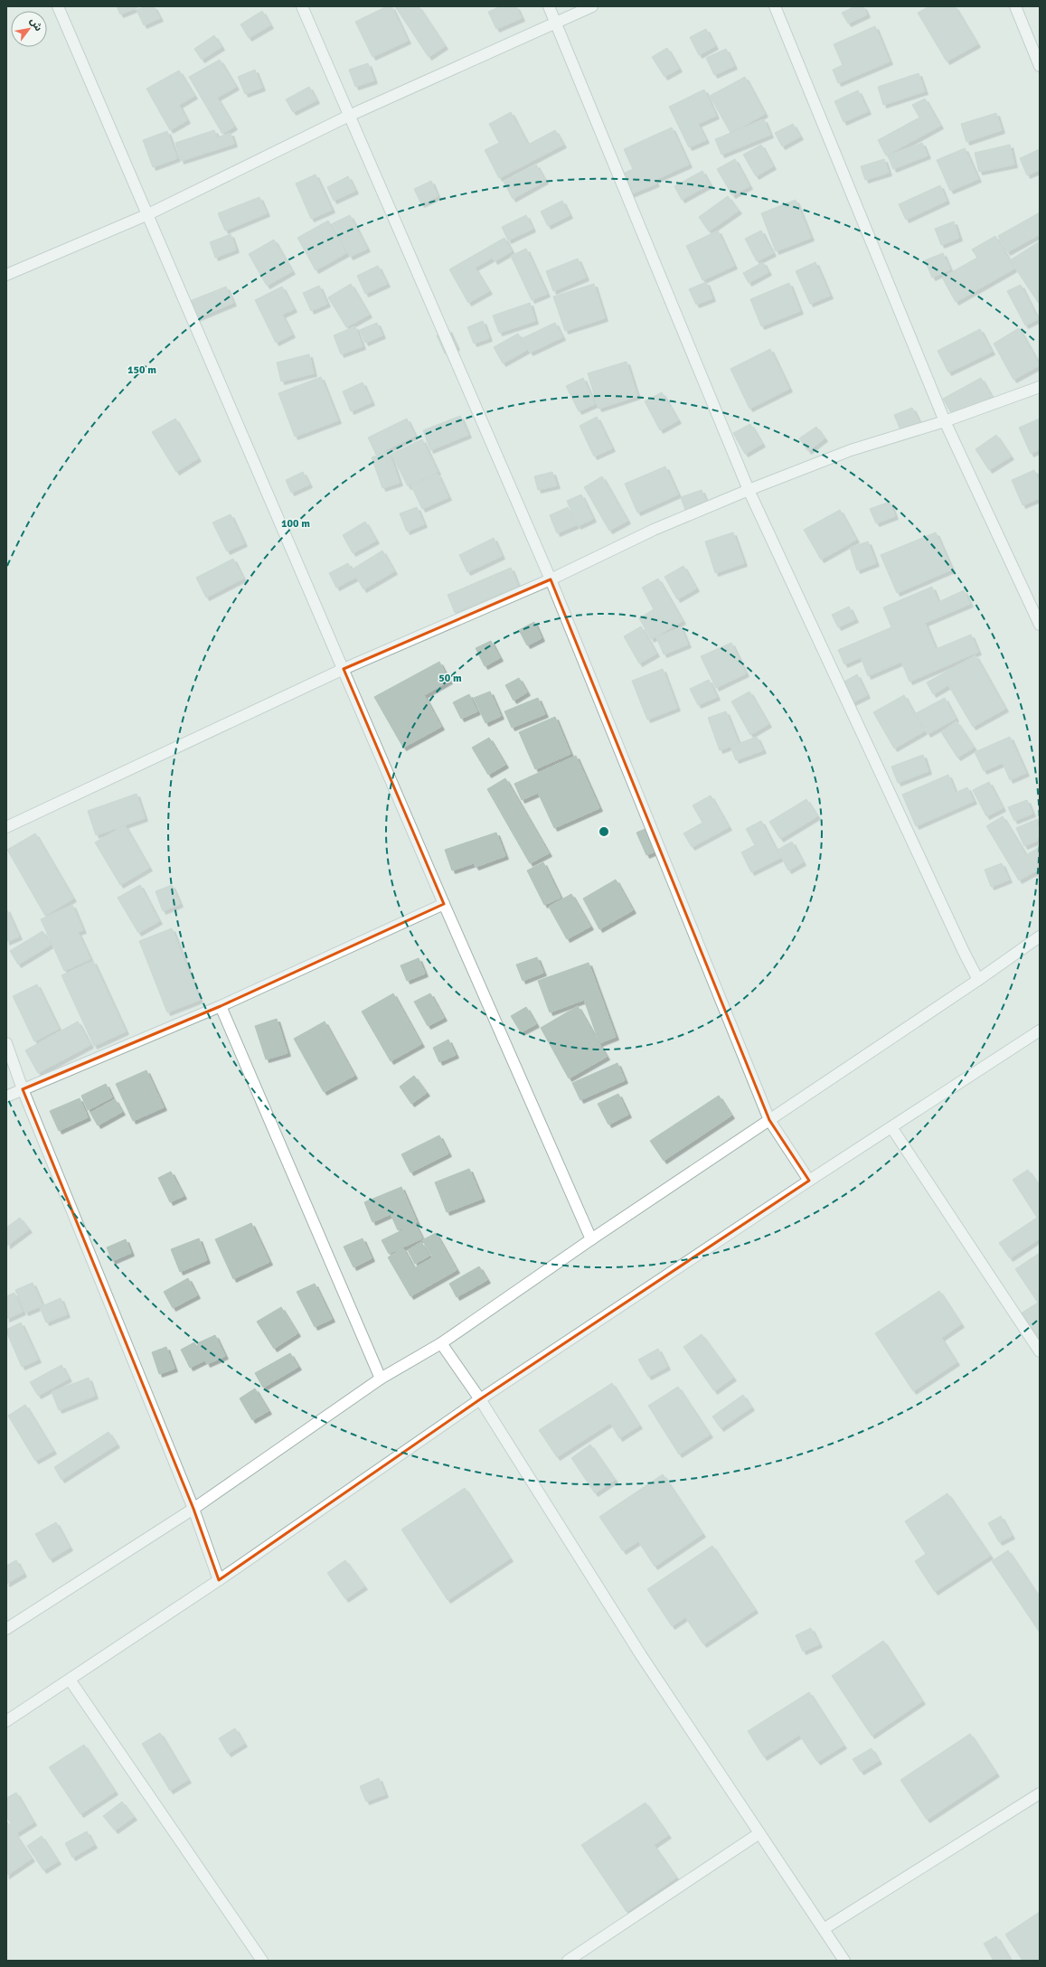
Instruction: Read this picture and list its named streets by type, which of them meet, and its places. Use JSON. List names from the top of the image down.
{
  "north": "top right",
  "rings": ["150 m", "100 m", "50 m"]
}
